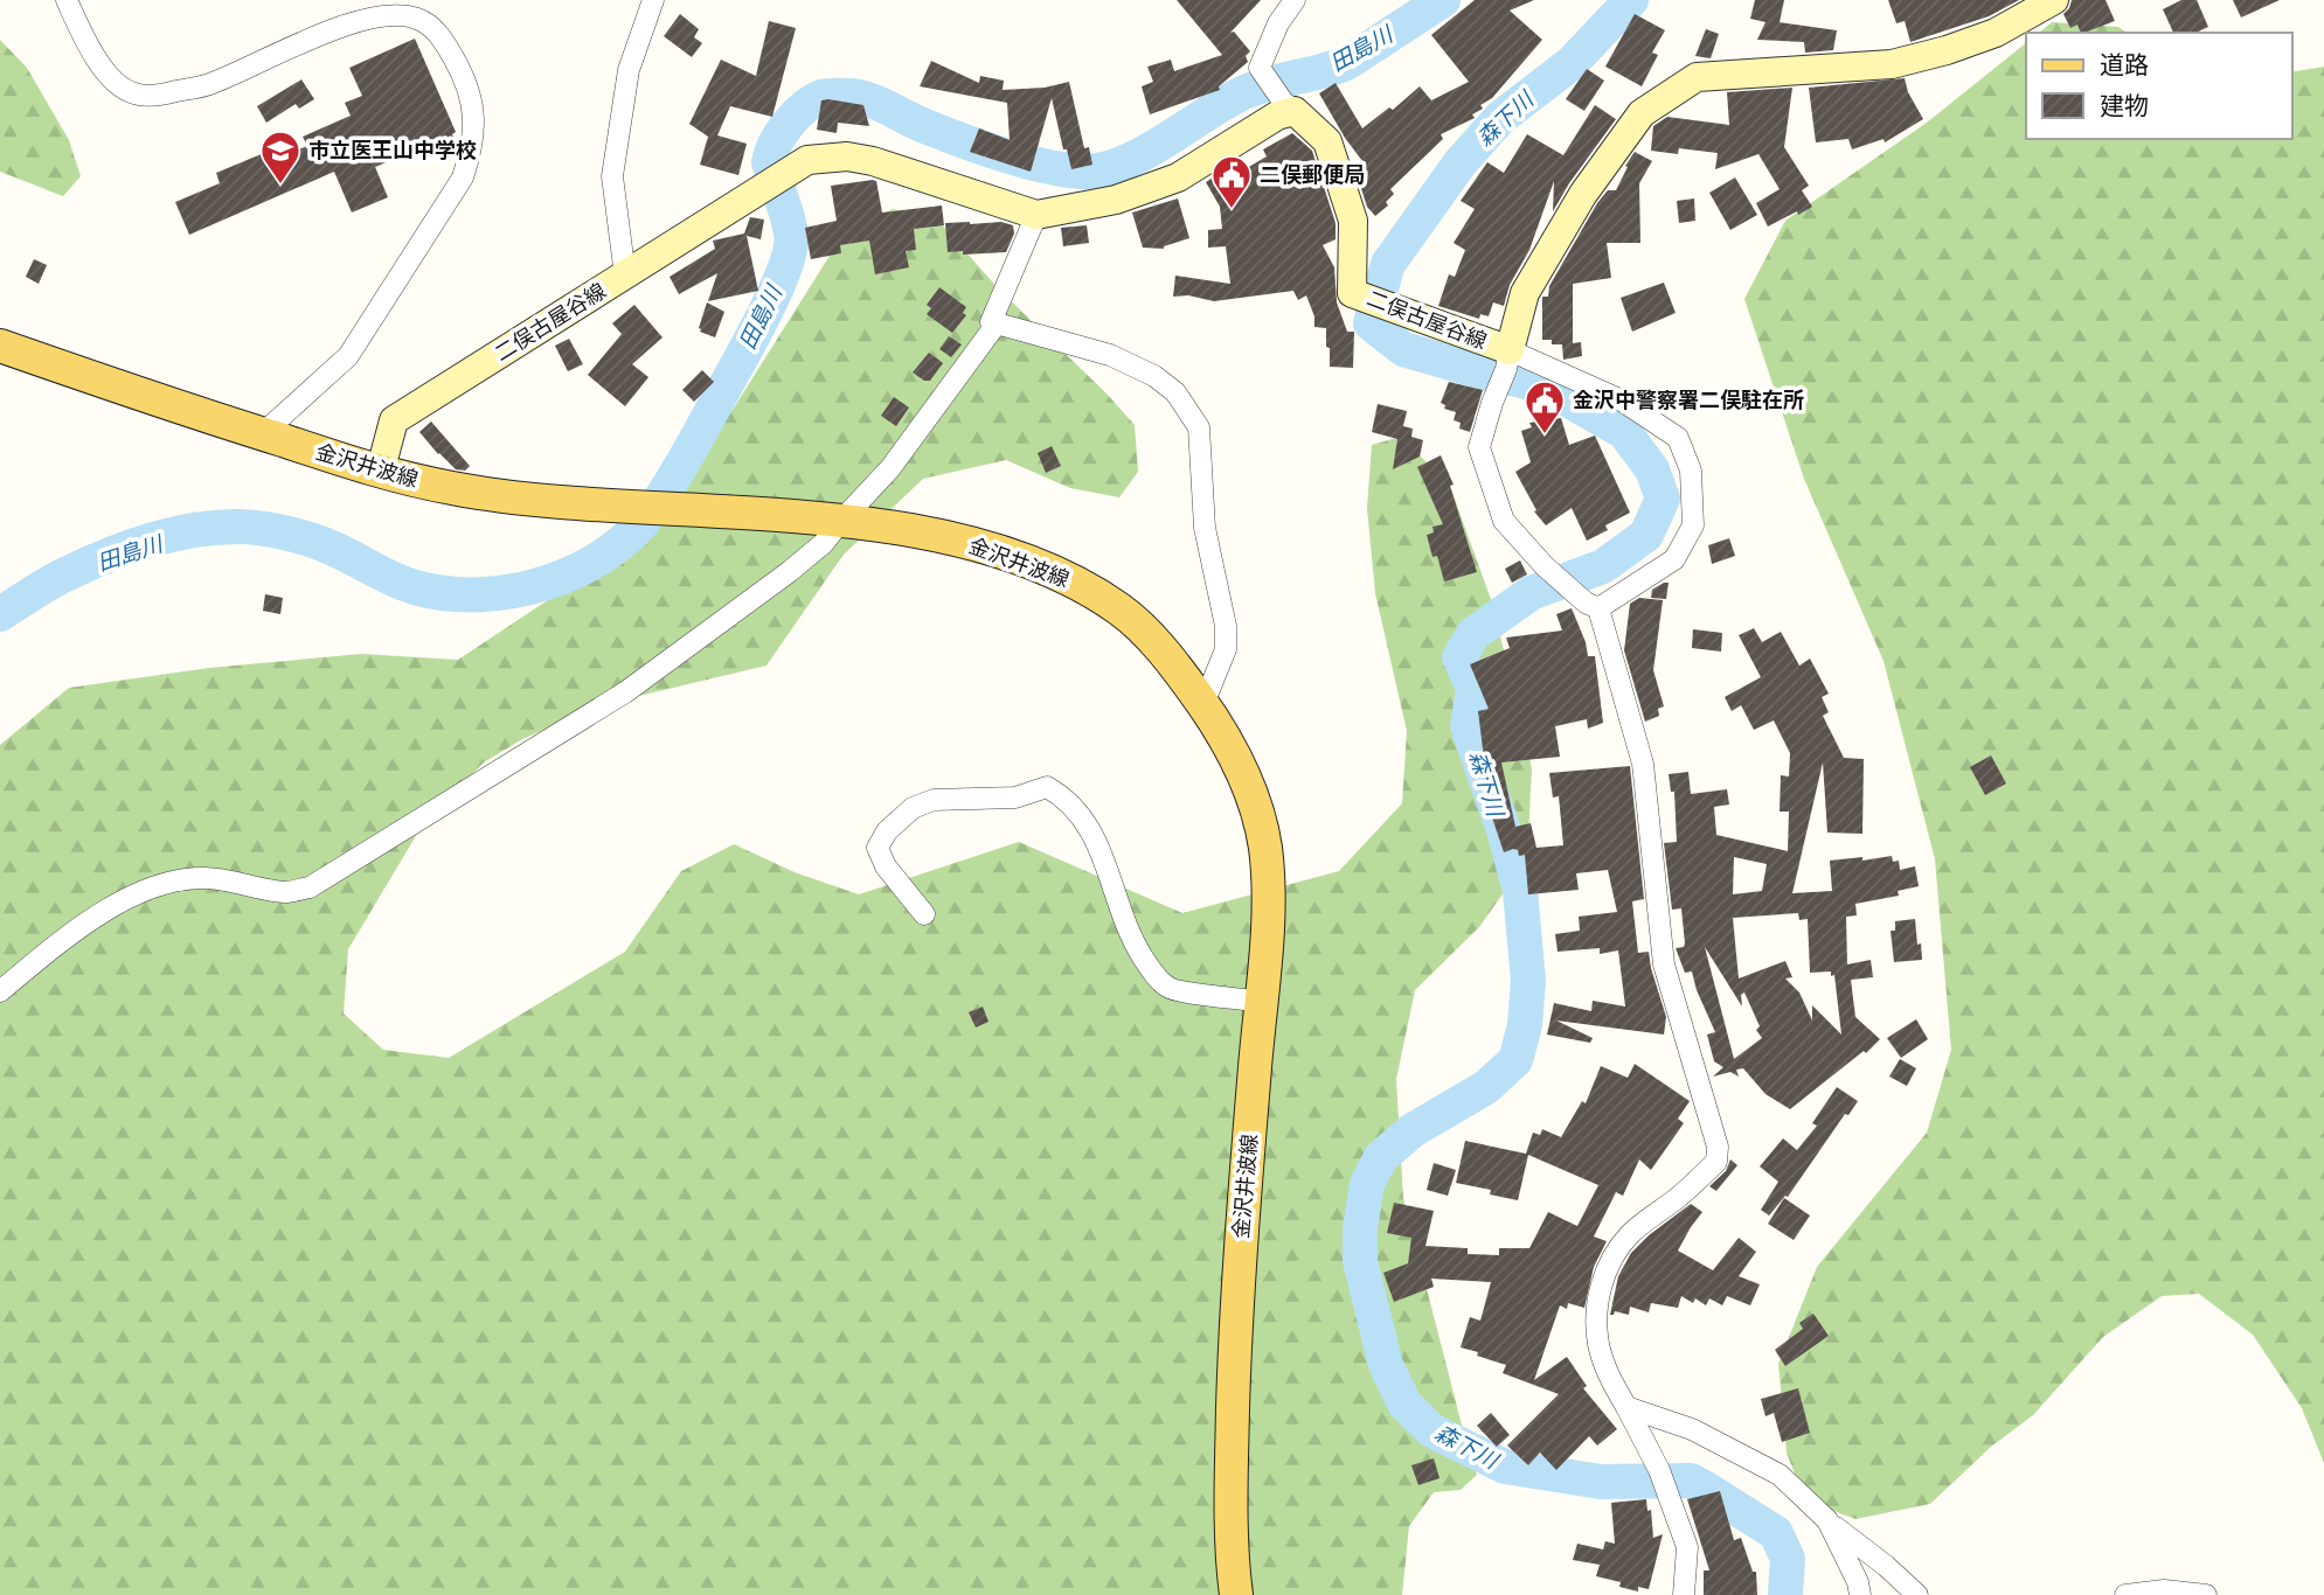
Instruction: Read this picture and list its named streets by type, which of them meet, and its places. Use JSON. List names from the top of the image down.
{
  "streets": {
    "main road": ["二俣古屋谷線", "金沢井波線"]
  },
  "crossings": [
    ["二俣古屋谷線", "金沢井波線"]
  ],
  "water": ["田島川", "森下川"],
  "places": {
    "school or university": ["市立医王山中学校"],
    "public building": ["二俣郵便局", "金沢中警察署二俣駐在所"]
  },
  "legend": ["道路", "建物"]
}
